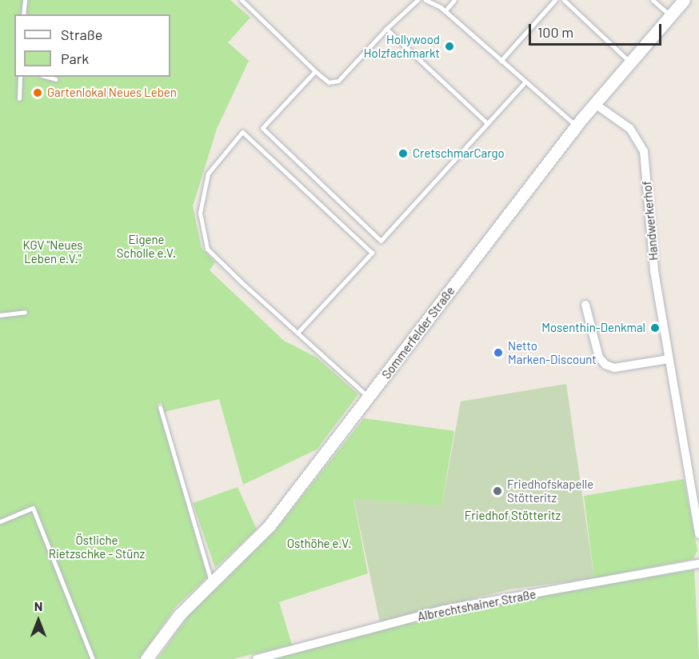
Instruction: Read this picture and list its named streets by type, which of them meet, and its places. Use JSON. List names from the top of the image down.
{
  "streets": {
    "main road": ["Sommerfelder Straße"],
    "street": ["Handwerkerhof", "Albrechtshainer Straße"]
  },
  "crossings": [
    ["Handwerkerhof", "Sommerfelder Straße"]
  ],
  "parks": [
    "Eigene Scholle e.V.",
    "KGV \"Neues Leben e.V.\"",
    "Friedhof Stötteritz",
    "Östliche Rietzschke - Stünz",
    "Osthöhe e.V."
  ],
  "places": [
    "Hollywood Holzfachmarkt",
    "Gartenlokal Neues Leben",
    "CretschmarCargo",
    "Mosenthin-Denkmal",
    "Netto Marken-Discount",
    "Friedhofskapelle Stötteritz"
  ],
  "legend": ["Straße", "Park"],
  "scale_bar": "100 m",
  "north": "top"
}
